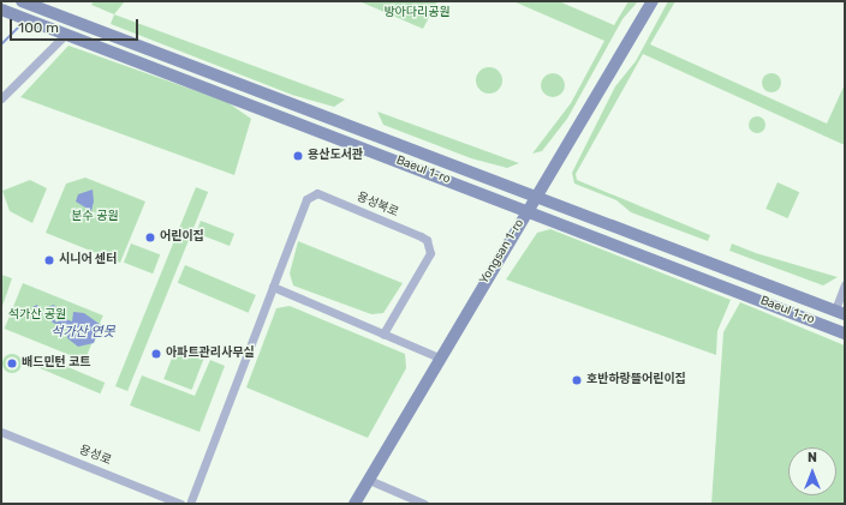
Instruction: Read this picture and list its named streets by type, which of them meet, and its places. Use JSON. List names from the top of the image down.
{
  "streets": {
    "main road": ["Baeul 1-ro", "Yongsan 1-ro"],
    "street": ["용성북로", "용성로"]
  },
  "crossings": [
    ["Baeul 1-ro", "Yongsan 1-ro"]
  ],
  "water": ["석가산 연못"],
  "parks": ["방아다리공원", "분수 공원", "석가산 공원"],
  "places": [
    "용산도서관",
    "어린이집",
    "시니어 센터",
    "아파트관리사무실",
    "배드민턴 코트",
    "호반하랑뜰어린이집"
  ],
  "scale_bar": "100 m",
  "north": "top"
}
